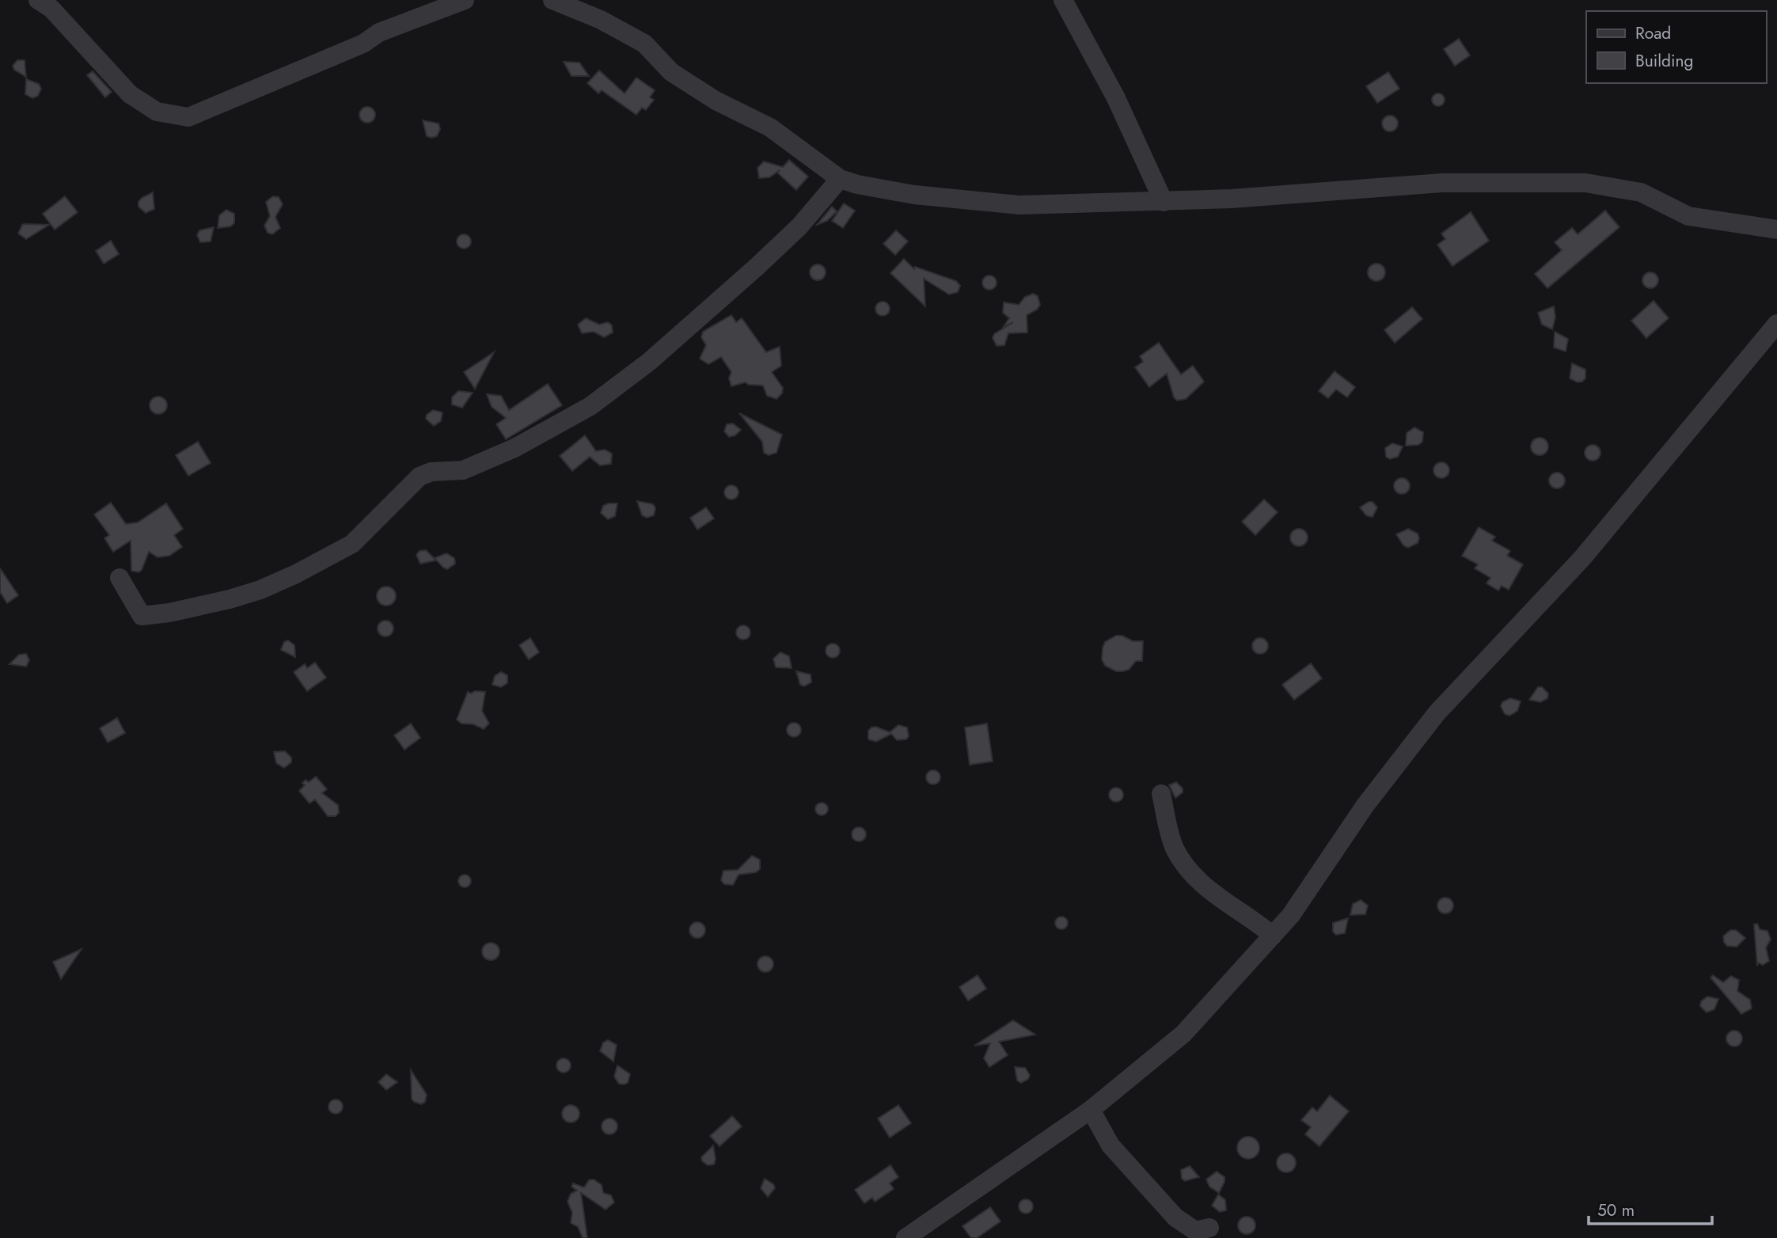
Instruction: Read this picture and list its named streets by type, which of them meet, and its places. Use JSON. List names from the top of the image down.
{
  "legend": ["Road", "Building"],
  "scale_bar": "50 m"
}
